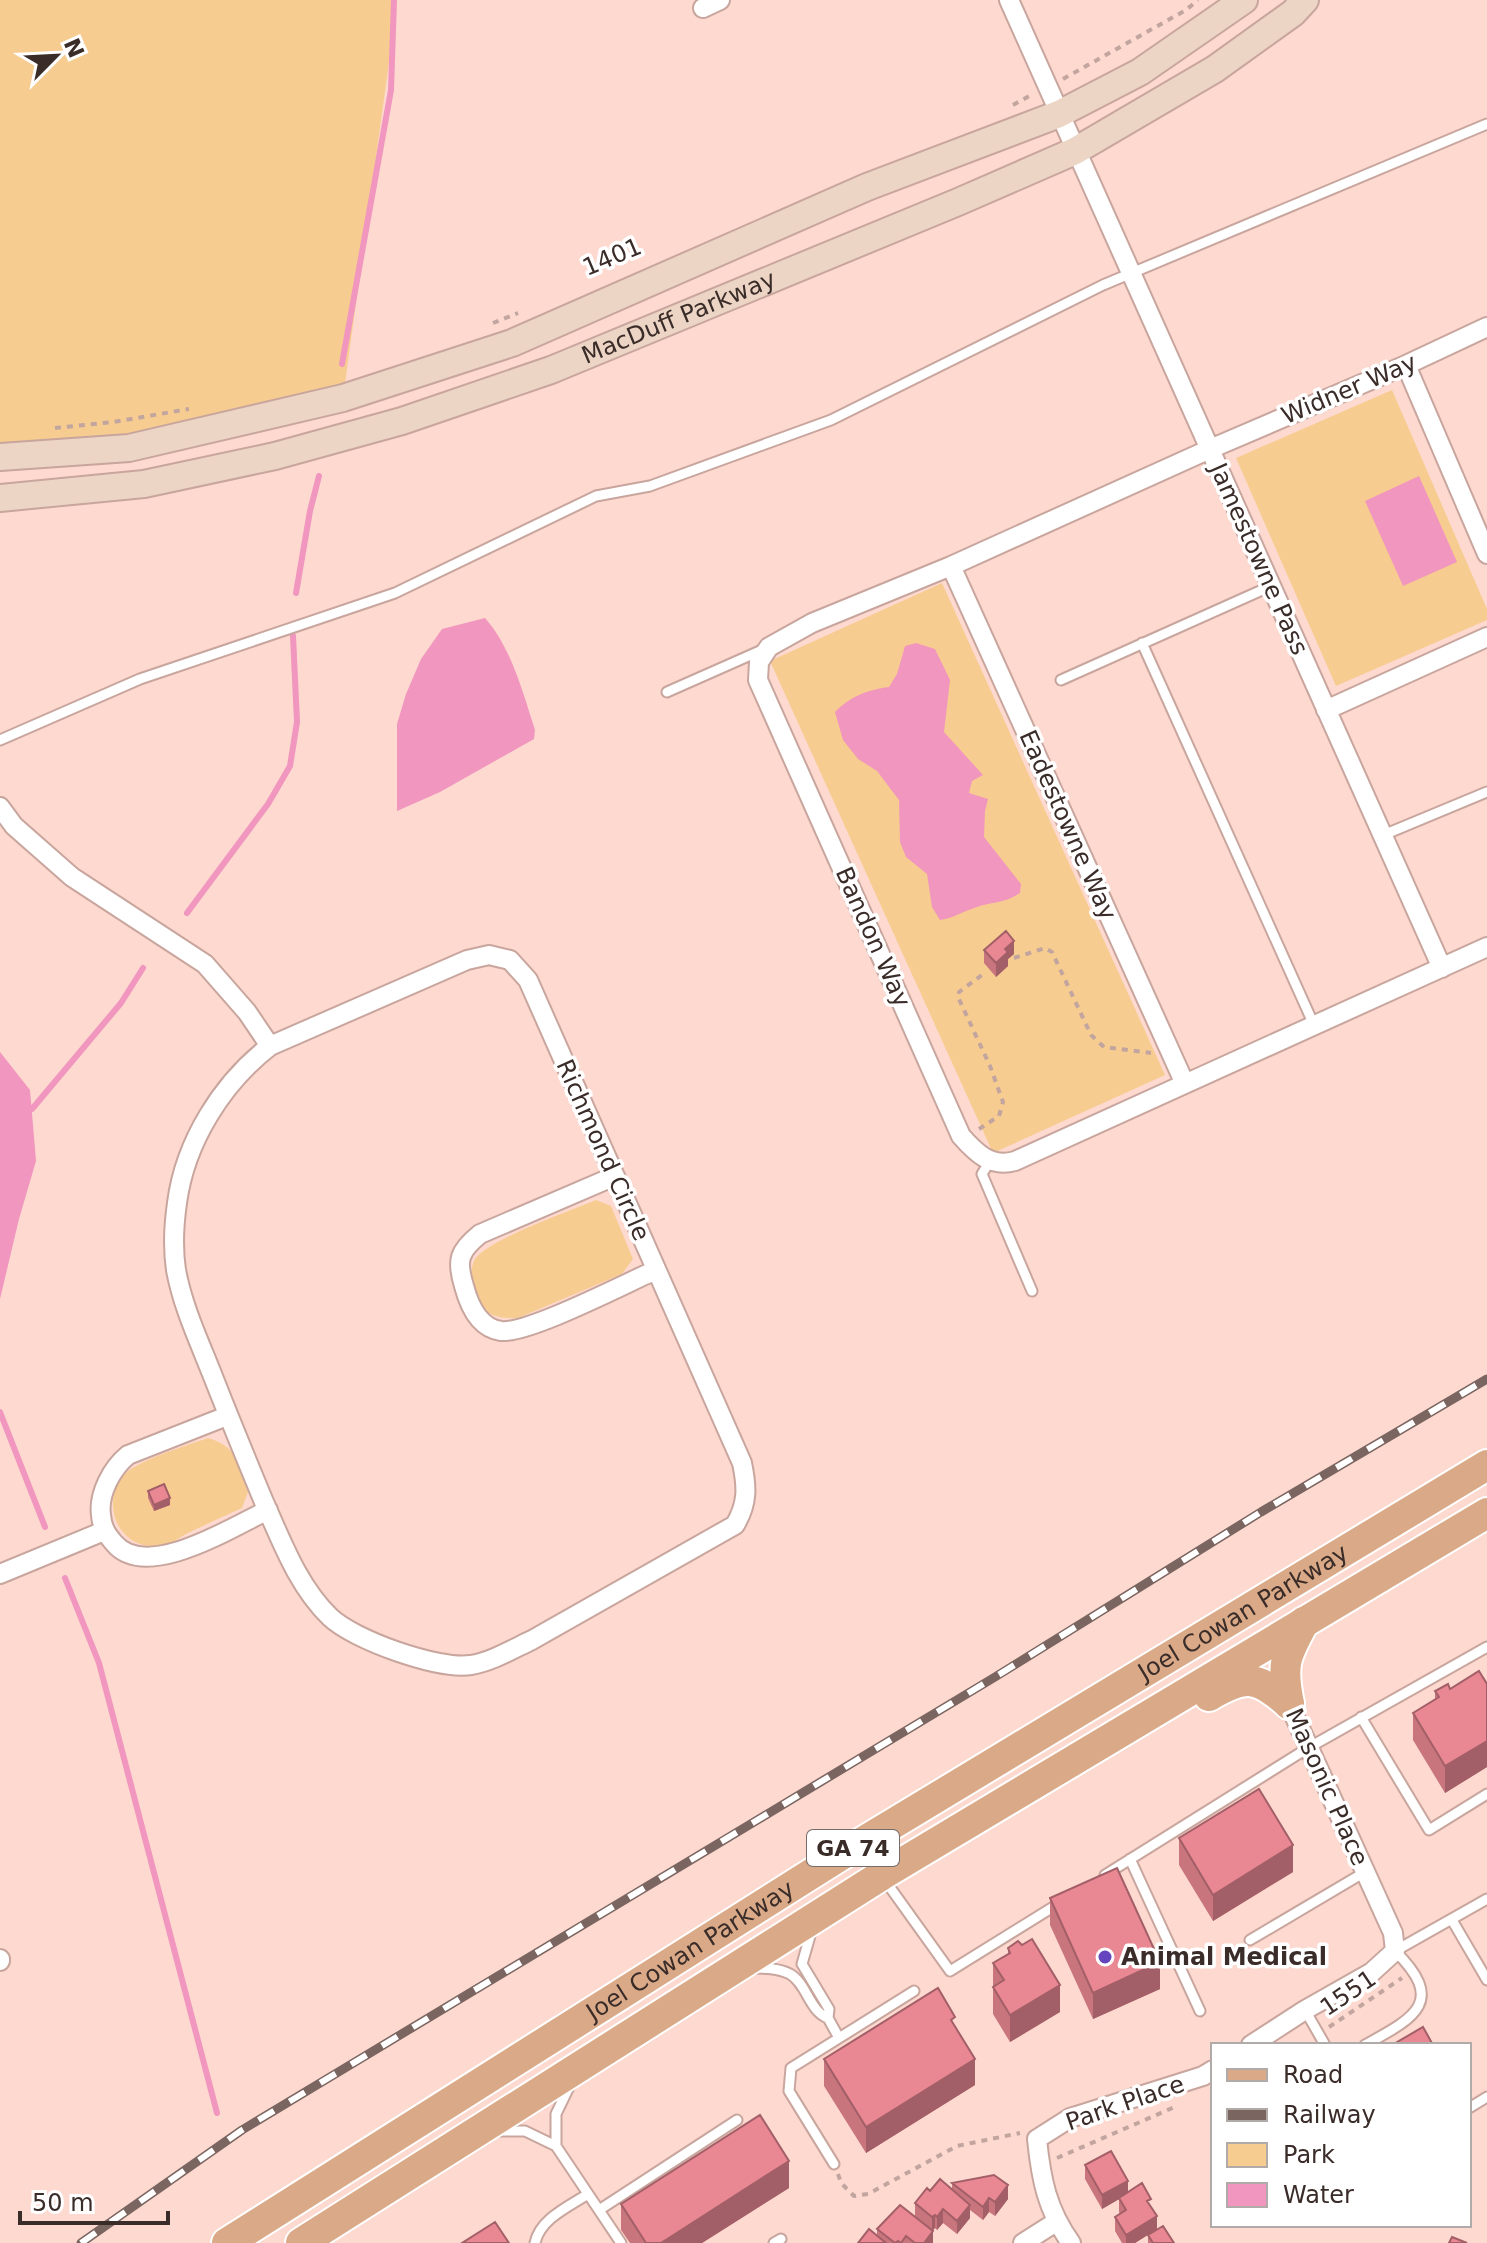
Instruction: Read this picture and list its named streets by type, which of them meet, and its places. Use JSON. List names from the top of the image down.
{
  "streets": {
    "main road": ["Joel Cowan Parkway", "Masonic Place", "GA 74"],
    "street": [
      "MacDuff Parkway",
      "Widner Way",
      "Jamestowne Pass",
      "Eadestowne Way",
      "Bandon Way",
      "Richmond Circle",
      "Park Place"
    ],
    "path": ["1551"]
  },
  "crossings": [
    ["MacDuff Parkway", "Jamestowne Pass"],
    ["Widner Way", "Jamestowne Pass"],
    ["Joel Cowan Parkway", "Masonic Place"]
  ],
  "places": ["Animal Medical"],
  "legend": [
    "Road",
    "Railway",
    "Park",
    "Water"
  ],
  "scale_bar": "50 m",
  "north": "top right"
}
